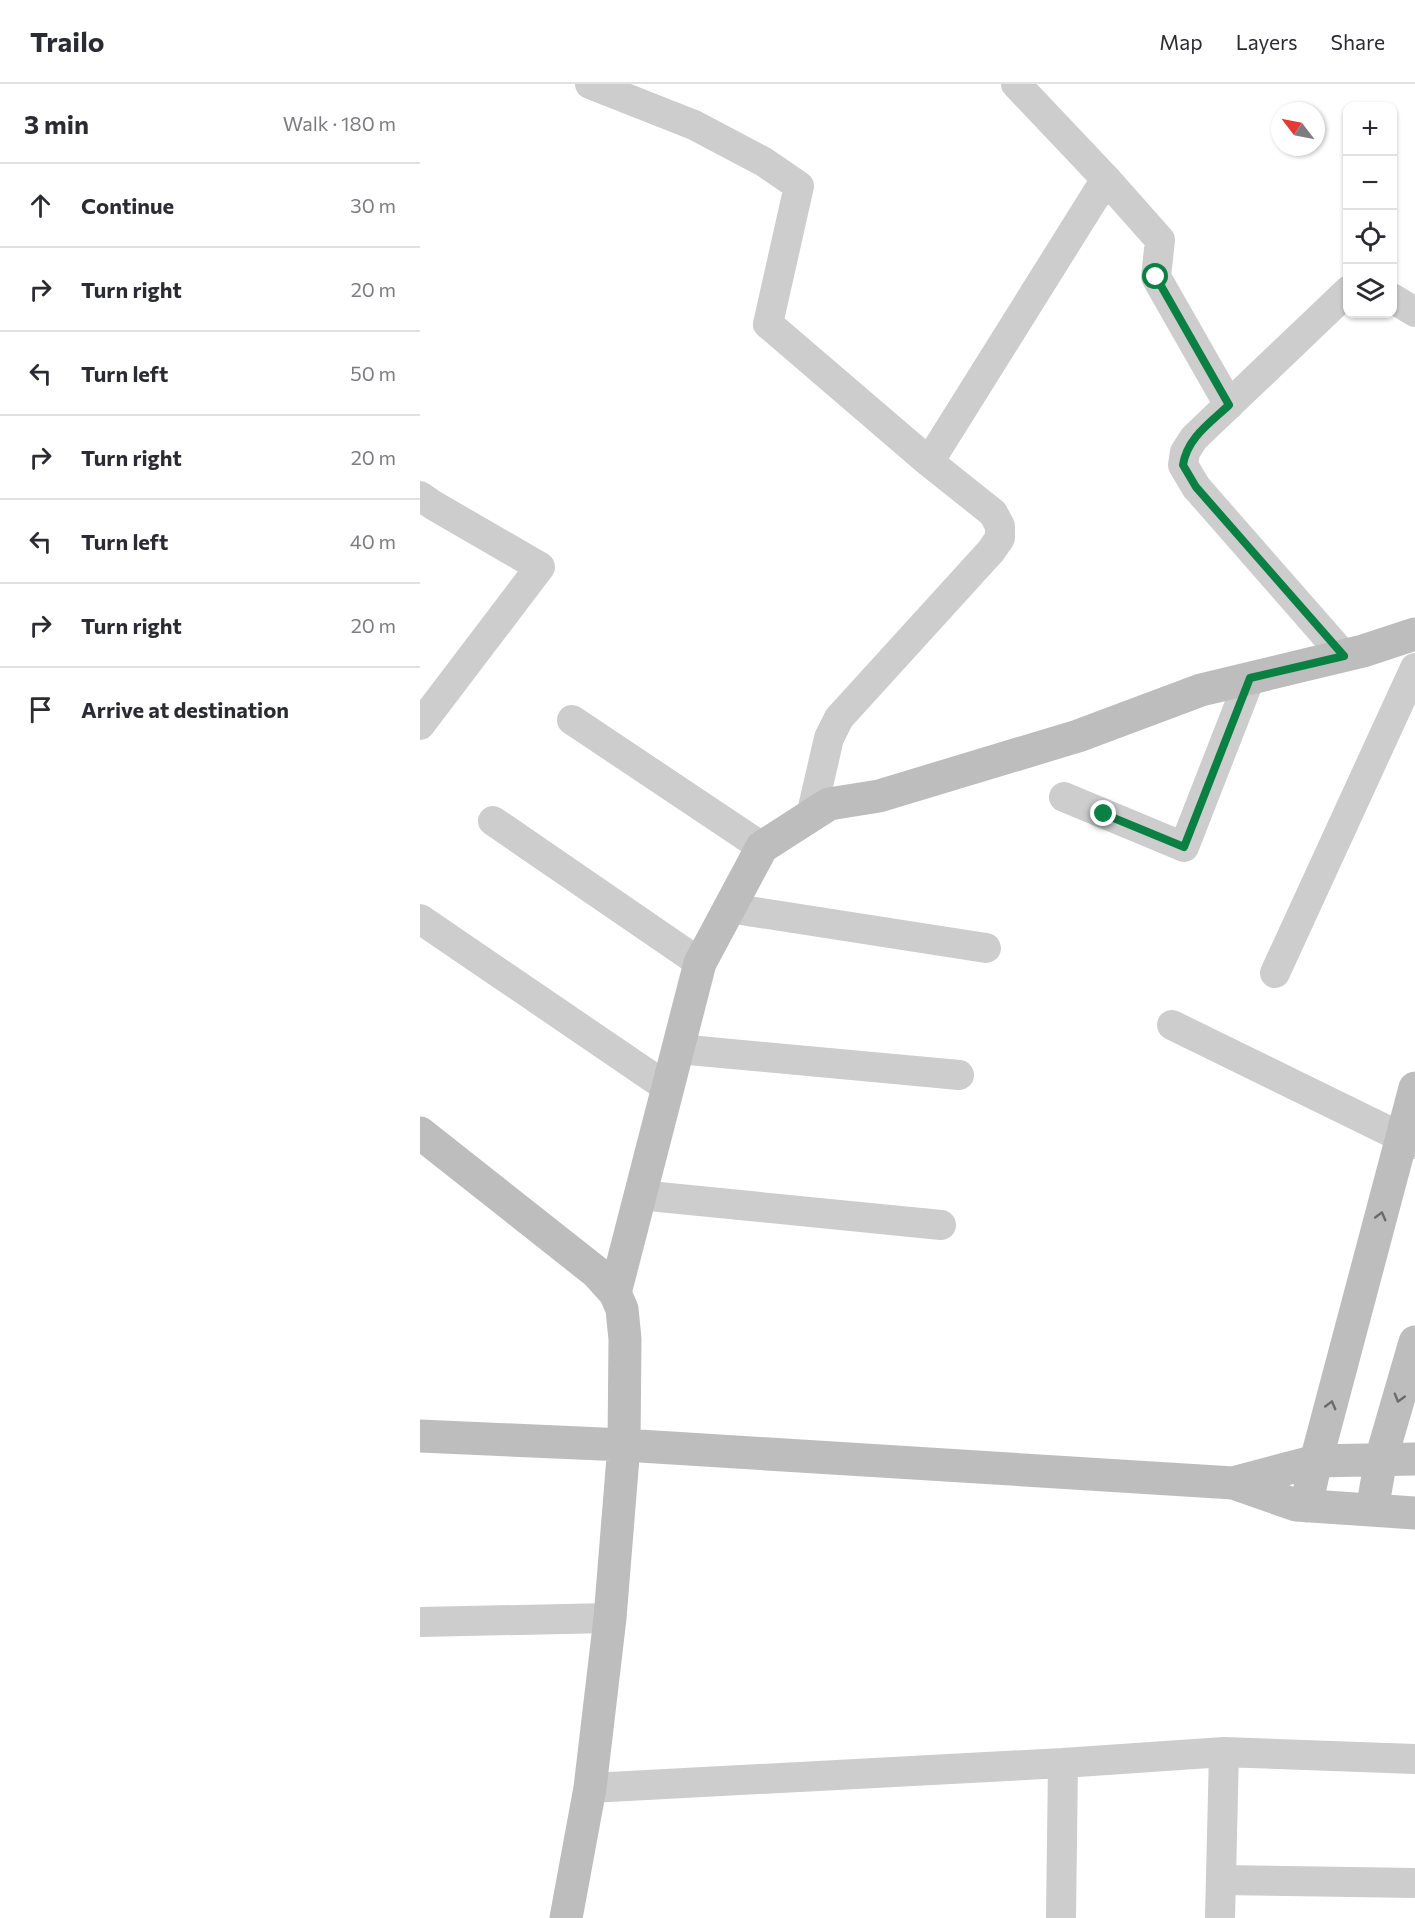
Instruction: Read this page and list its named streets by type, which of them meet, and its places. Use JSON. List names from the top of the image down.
{
  "north": "top left",
  "page": {
    "header": "Trailo",
    "nav": ["Map", "Layers", "Share"],
    "heading": ["3 min", "Walk · 180 m"],
    "map_buttons": ["+", "−"],
    "list": [
      ["Continue", "30 m"],
      ["Turn right", "20 m"],
      ["Turn left", "50 m"],
      ["Turn right", "20 m"],
      ["Turn left", "40 m"],
      ["Turn right", "20 m"],
      "Arrive at destination"
    ]
  }
}
